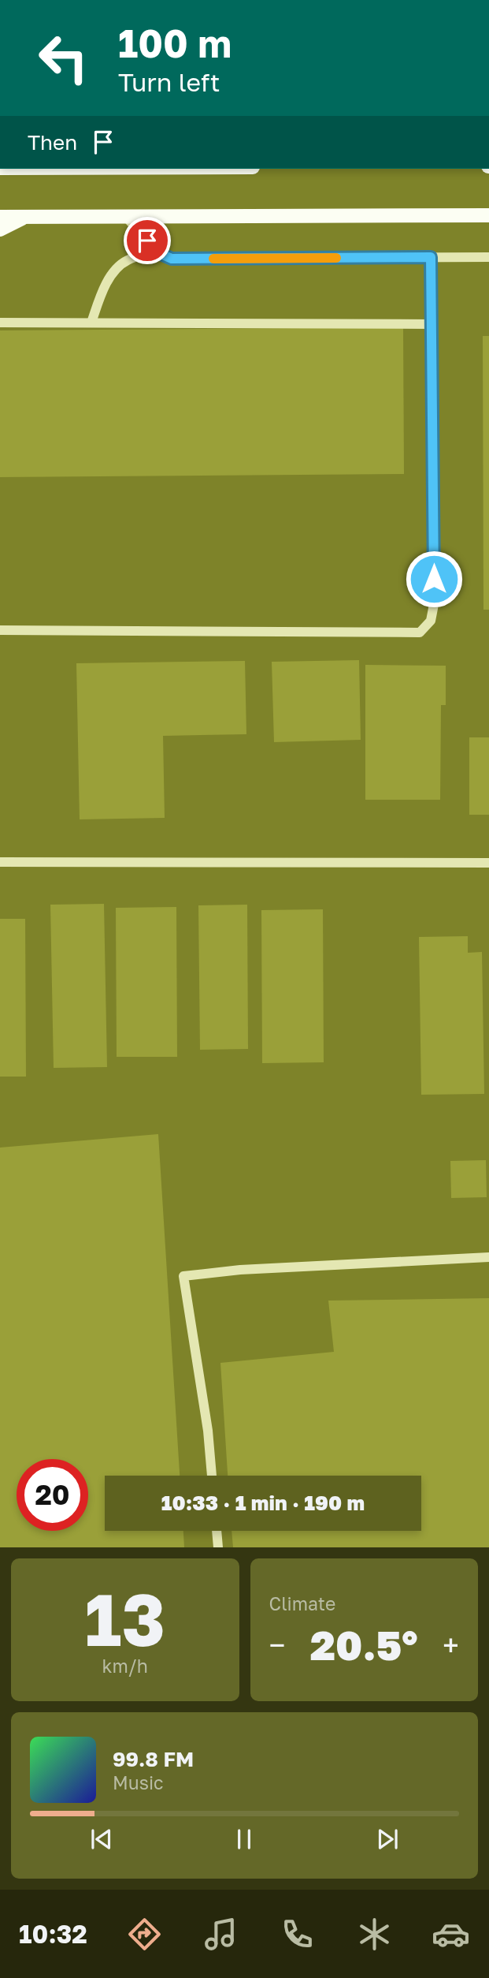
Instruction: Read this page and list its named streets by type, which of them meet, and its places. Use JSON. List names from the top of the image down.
{
  "page": {
    "turn": ["100 m", "Turn left"],
    "then": "Then",
    "limit": "20",
    "trip": "10:33 · 1 min · 190 m",
    "tile": [
      ["13", "km/h"],
      "Climate"
    ],
    "heat": ["−", "20.5°", "+"],
    "song": ["99.8 FM", "Music"],
    "tabs": "10:32"
  }
}
